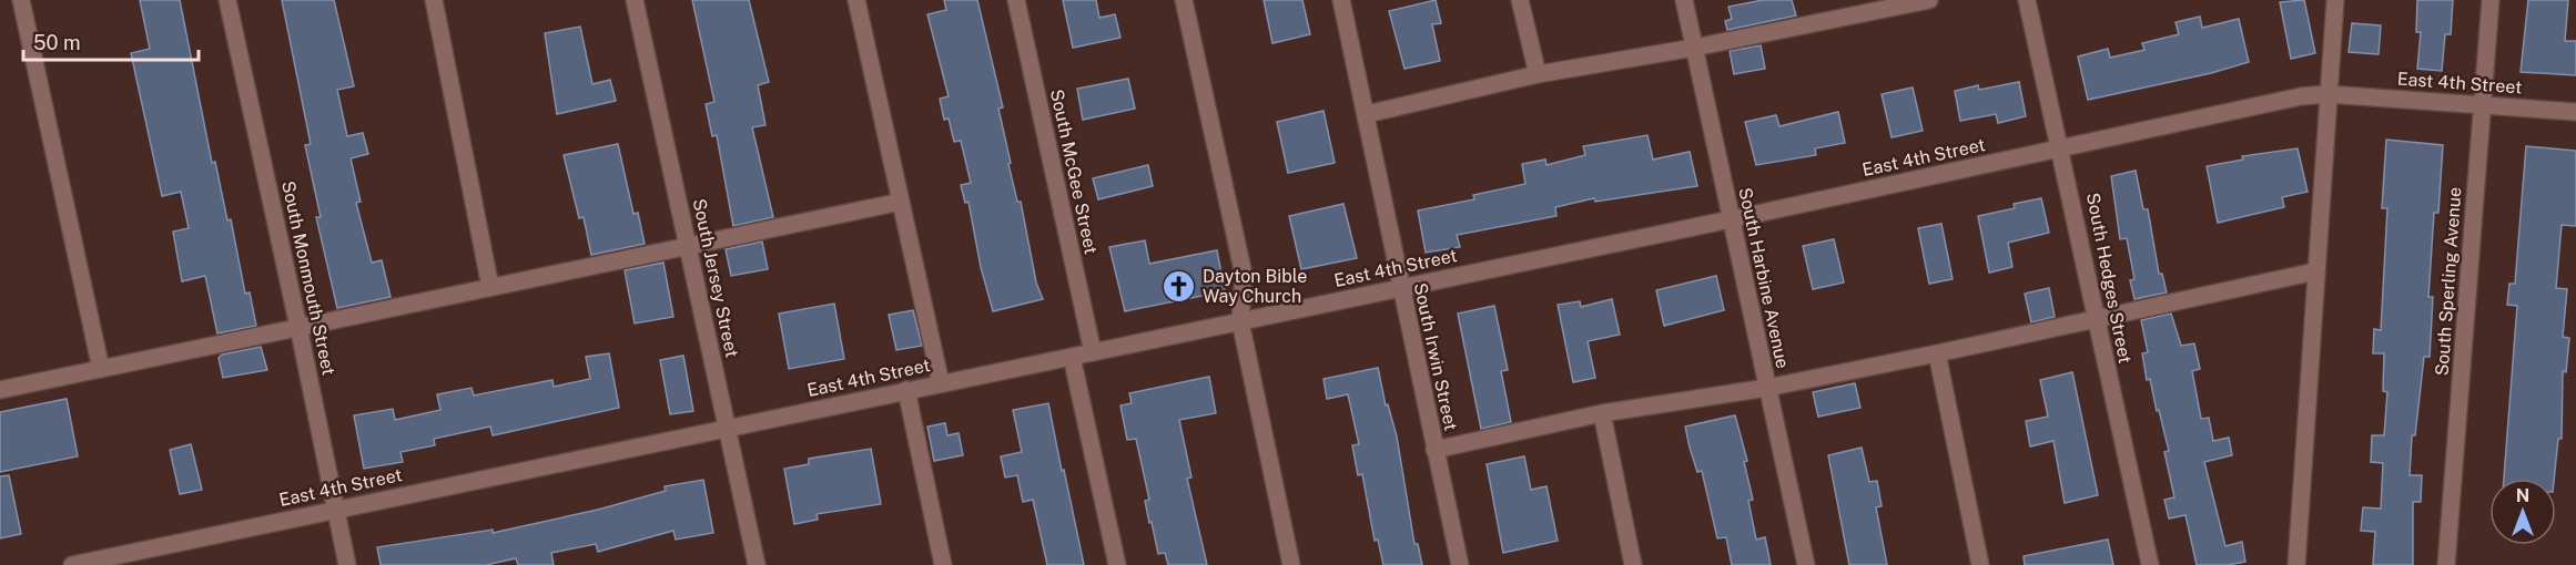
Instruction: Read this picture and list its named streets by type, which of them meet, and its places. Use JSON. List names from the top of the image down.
{
  "streets": {
    "street": [
      "East 4th Street",
      "South McGee Street",
      "South Monmouth Street",
      "South Jersey Street",
      "South Harbine Avenue",
      "South Hedges Street",
      "South Sperling Avenue",
      "South Irwin Street"
    ]
  },
  "crossings": [
    ["East 4th Street", "South McGee Street"],
    ["East 4th Street", "South Monmouth Street"],
    ["East 4th Street", "South Jersey Street"],
    ["East 4th Street", "South Harbine Avenue"],
    ["East 4th Street", "South Hedges Street"],
    ["East 4th Street", "South Sperling Avenue"],
    ["East 4th Street", "South Irwin Street"]
  ],
  "places": {
    "church": ["Dayton Bible Way Church"]
  },
  "scale_bar": "50 m",
  "north": "top"
}
